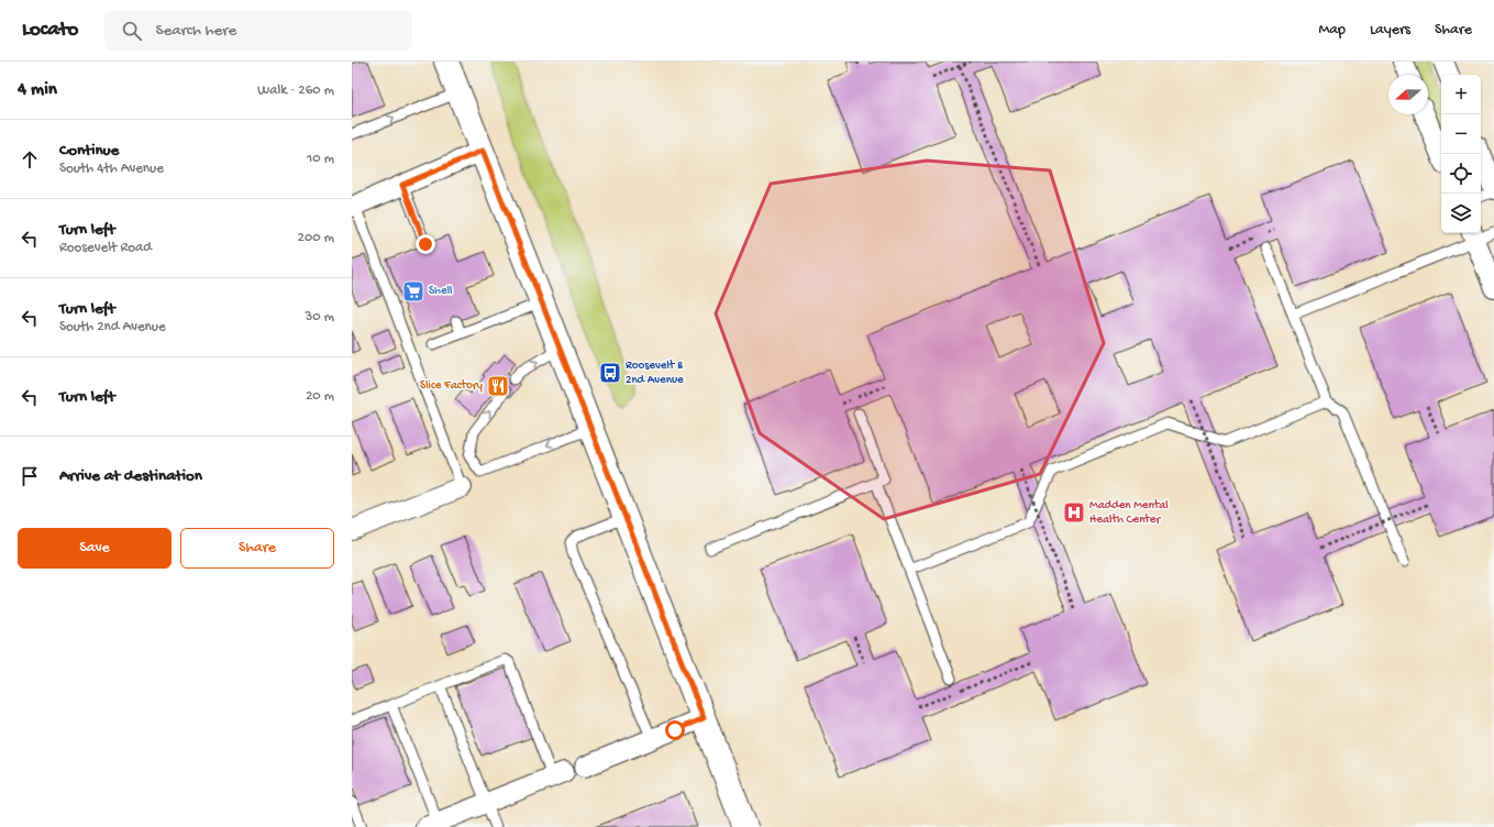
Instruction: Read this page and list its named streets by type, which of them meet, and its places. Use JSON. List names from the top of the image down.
{
  "places": {
    "supermarket": ["Shell"],
    "bus stop": ["Roosevelt & 2nd Avenue"],
    "restaurant": ["Slice Factory"],
    "hospital": ["Madden Mental Health Center"]
  },
  "north": "left",
  "page": {
    "header": "Locato",
    "search": "Search here",
    "nav": ["Map", "Layers", "Share"],
    "heading": ["4 min", "Walk · 260 m"],
    "map_buttons": ["+", "−"],
    "list": [
      ["Continue", "South 4th Avenue", "10 m"],
      ["Turn left", "Roosevelt Road", "200 m"],
      ["Turn left", "South 2nd Avenue", "30 m"],
      ["Turn left", "20 m"],
      "Arrive at destination"
    ],
    "buttons": ["Save", "Share"]
  }
}
